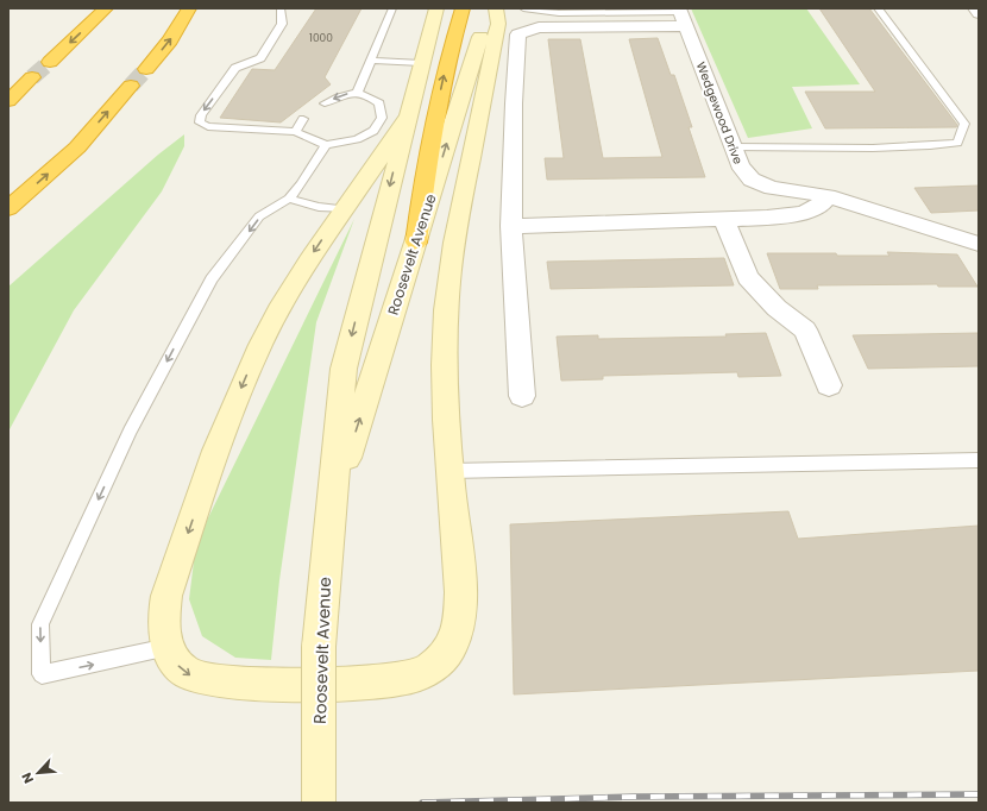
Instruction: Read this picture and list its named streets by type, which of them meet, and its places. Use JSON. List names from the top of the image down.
{
  "streets": {
    "main road": ["Roosevelt Avenue"],
    "street": ["Wedgewood Drive"]
  },
  "house_numbers": ["1000"],
  "north": "bottom left"
}
